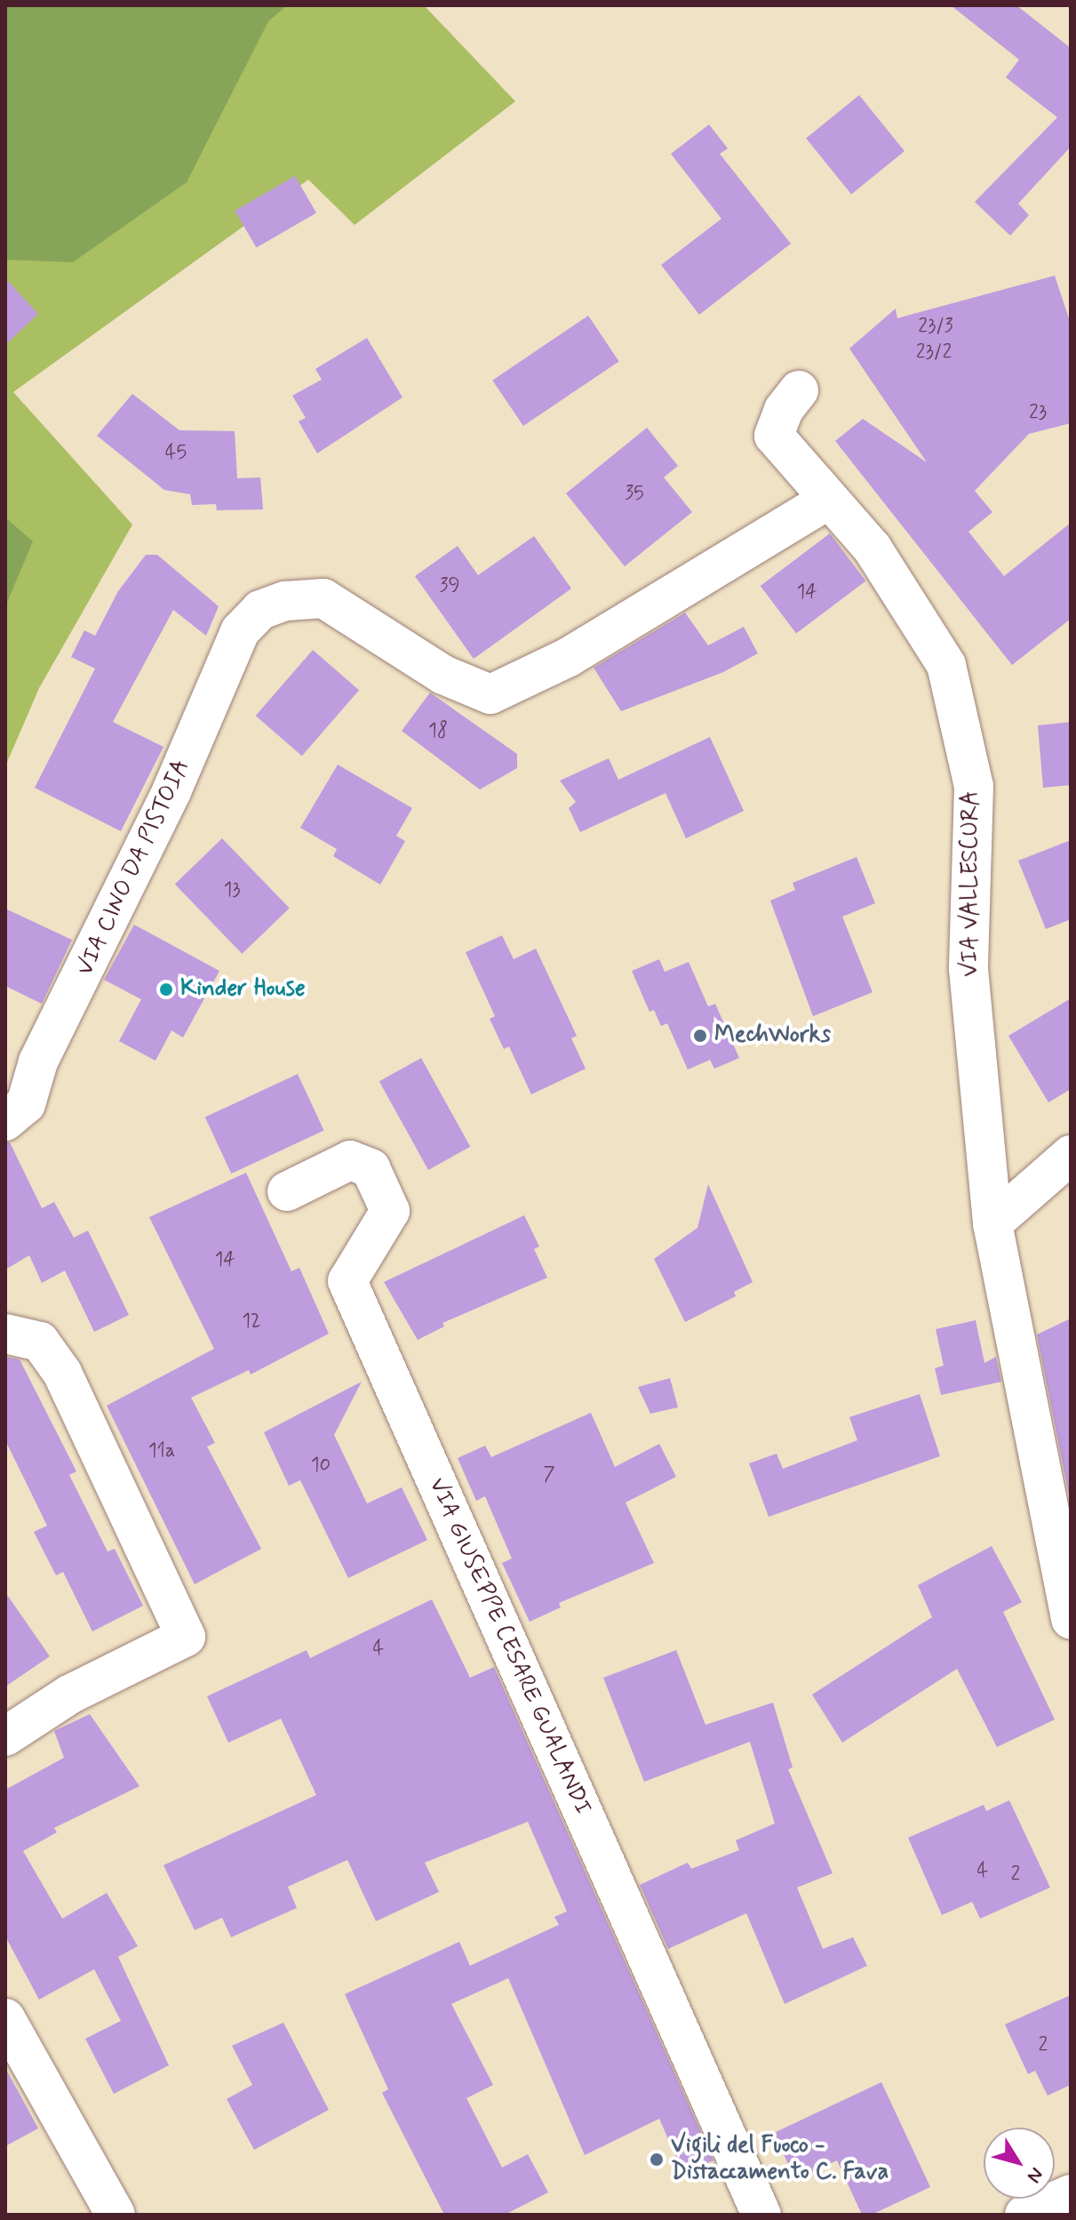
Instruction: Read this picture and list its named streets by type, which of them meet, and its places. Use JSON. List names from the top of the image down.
{
  "streets": {
    "street": ["VIA CINO DA PISTOIA", "VIA VALLESCURA", "VIA GIUSEPPE CESARE GUALANDI"]
  },
  "crossings": [
    ["VIA CINO DA PISTOIA", "VIA VALLESCURA"]
  ],
  "places": ["Kinder House", "MechWorks", "Vigili del Fuoco - Distaccamento C. Fava"],
  "house_numbers": [
    "23/3",
    "23/2",
    "23",
    "45",
    "35",
    "39",
    "14",
    "18",
    "13",
    "14",
    "12",
    "11a",
    "10",
    "7",
    "4",
    "4",
    "2",
    "2"
  ],
  "north": "bottom right"
}
